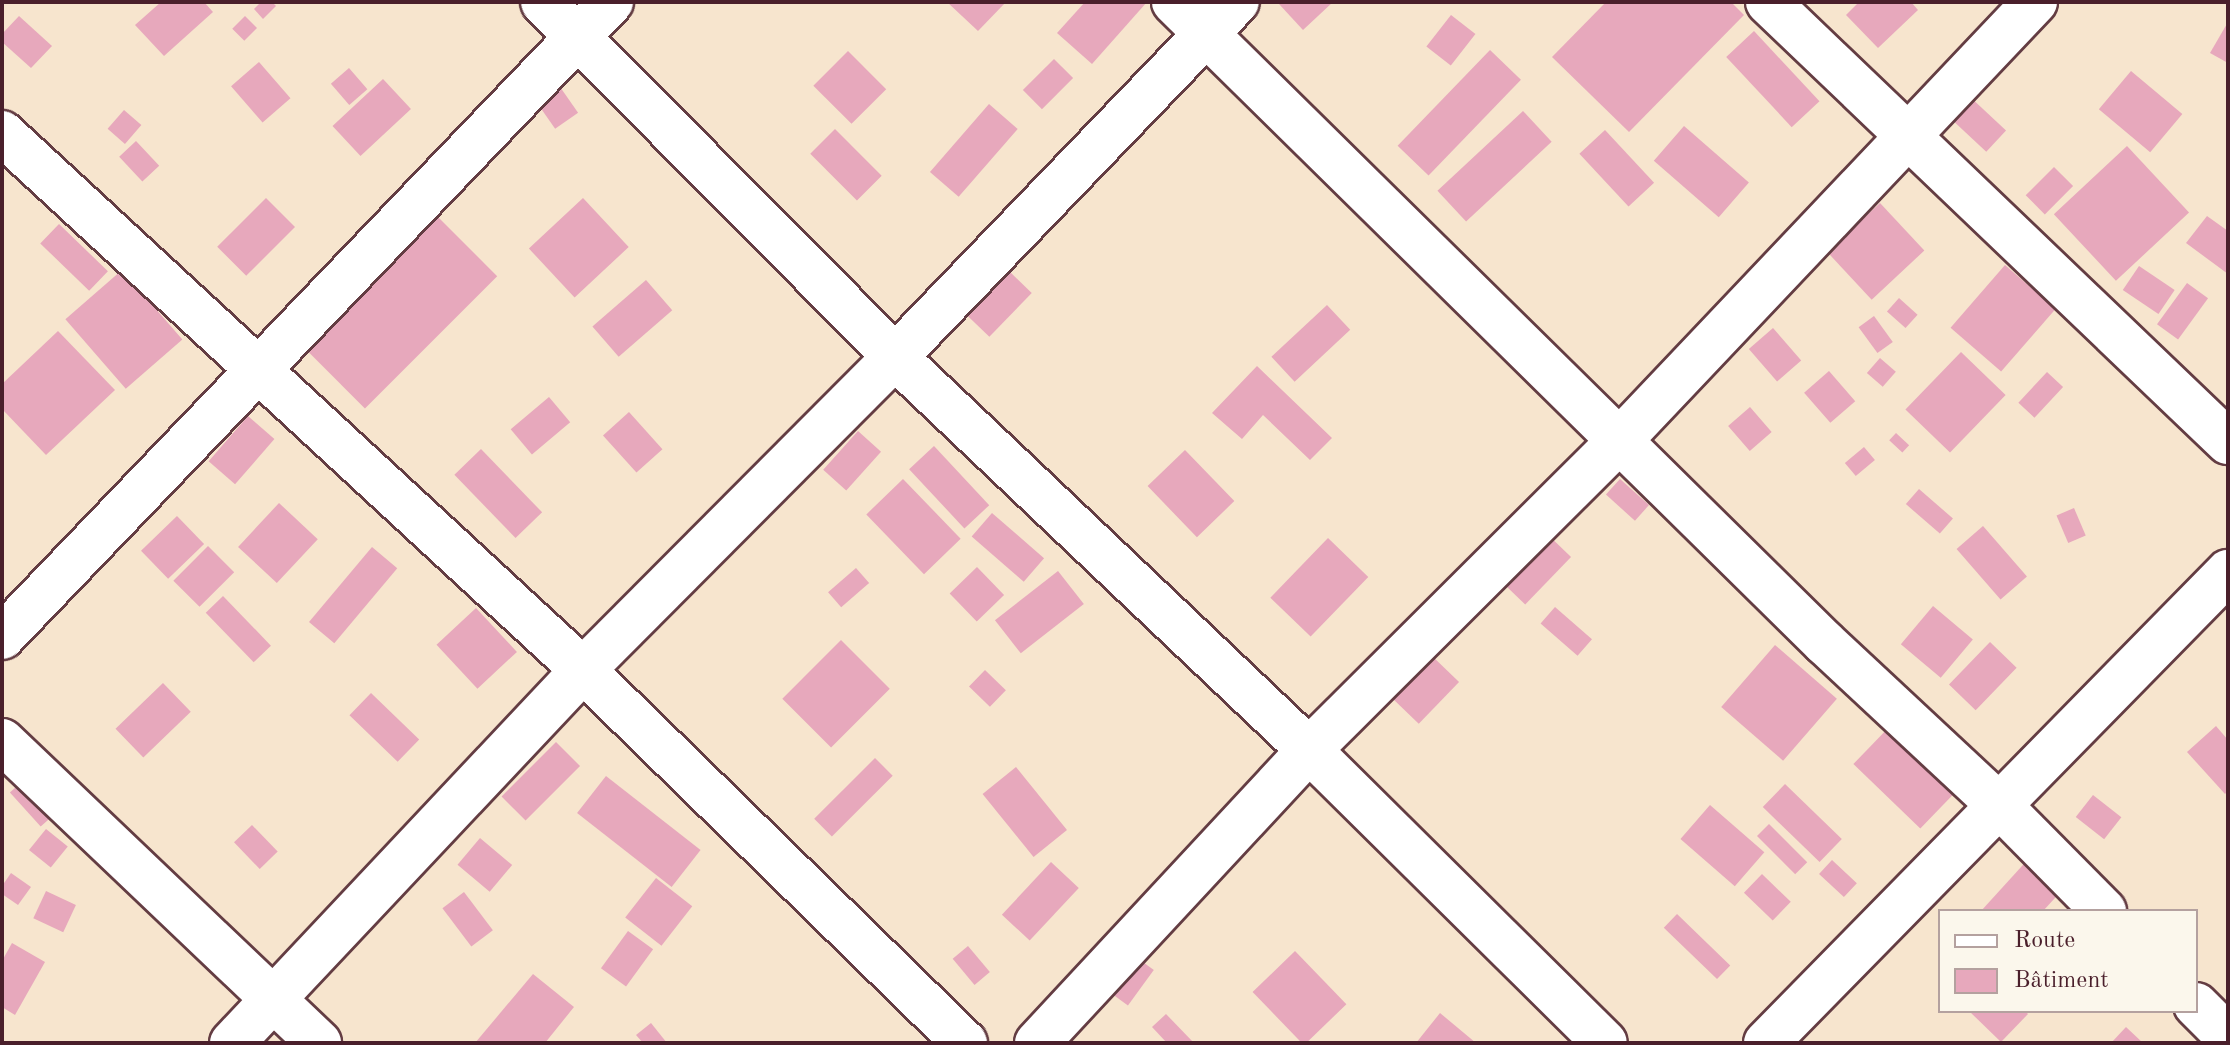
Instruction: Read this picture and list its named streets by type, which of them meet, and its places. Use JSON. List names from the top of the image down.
{
  "legend": ["Route", "Bâtiment"]
}
